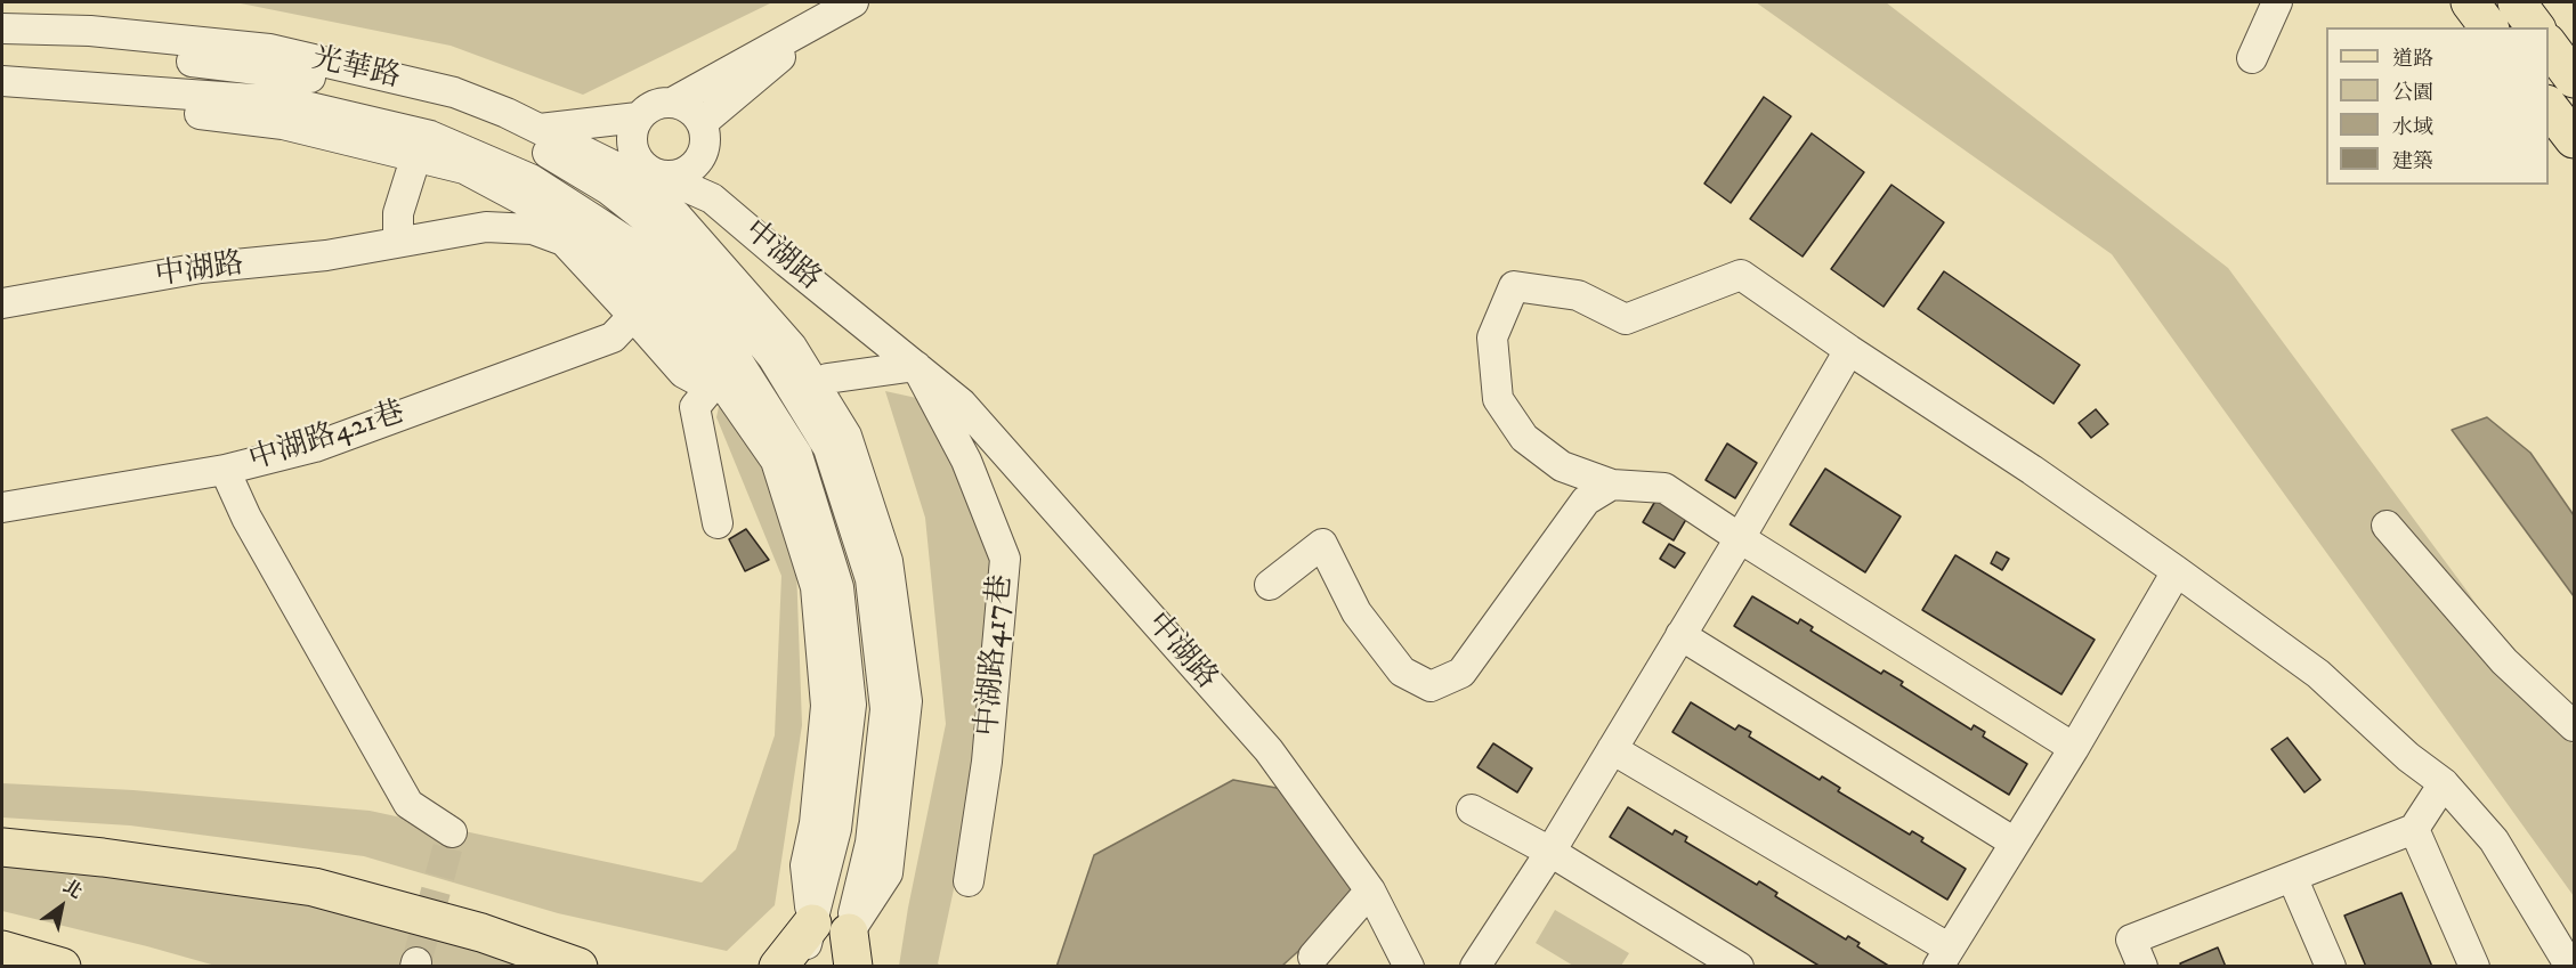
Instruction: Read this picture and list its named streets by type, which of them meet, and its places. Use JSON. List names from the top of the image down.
{
  "streets": {
    "street": [
      "光華路",
      "中湖路",
      "中湖路421巷",
      "中湖路417巷"
    ]
  },
  "crossings": [
    ["中湖路", "中湖路421巷"],
    ["中湖路", "中湖路417巷"]
  ],
  "legend": [
    "道路",
    "公園",
    "水域",
    "建築"
  ],
  "north": "top right"
}
